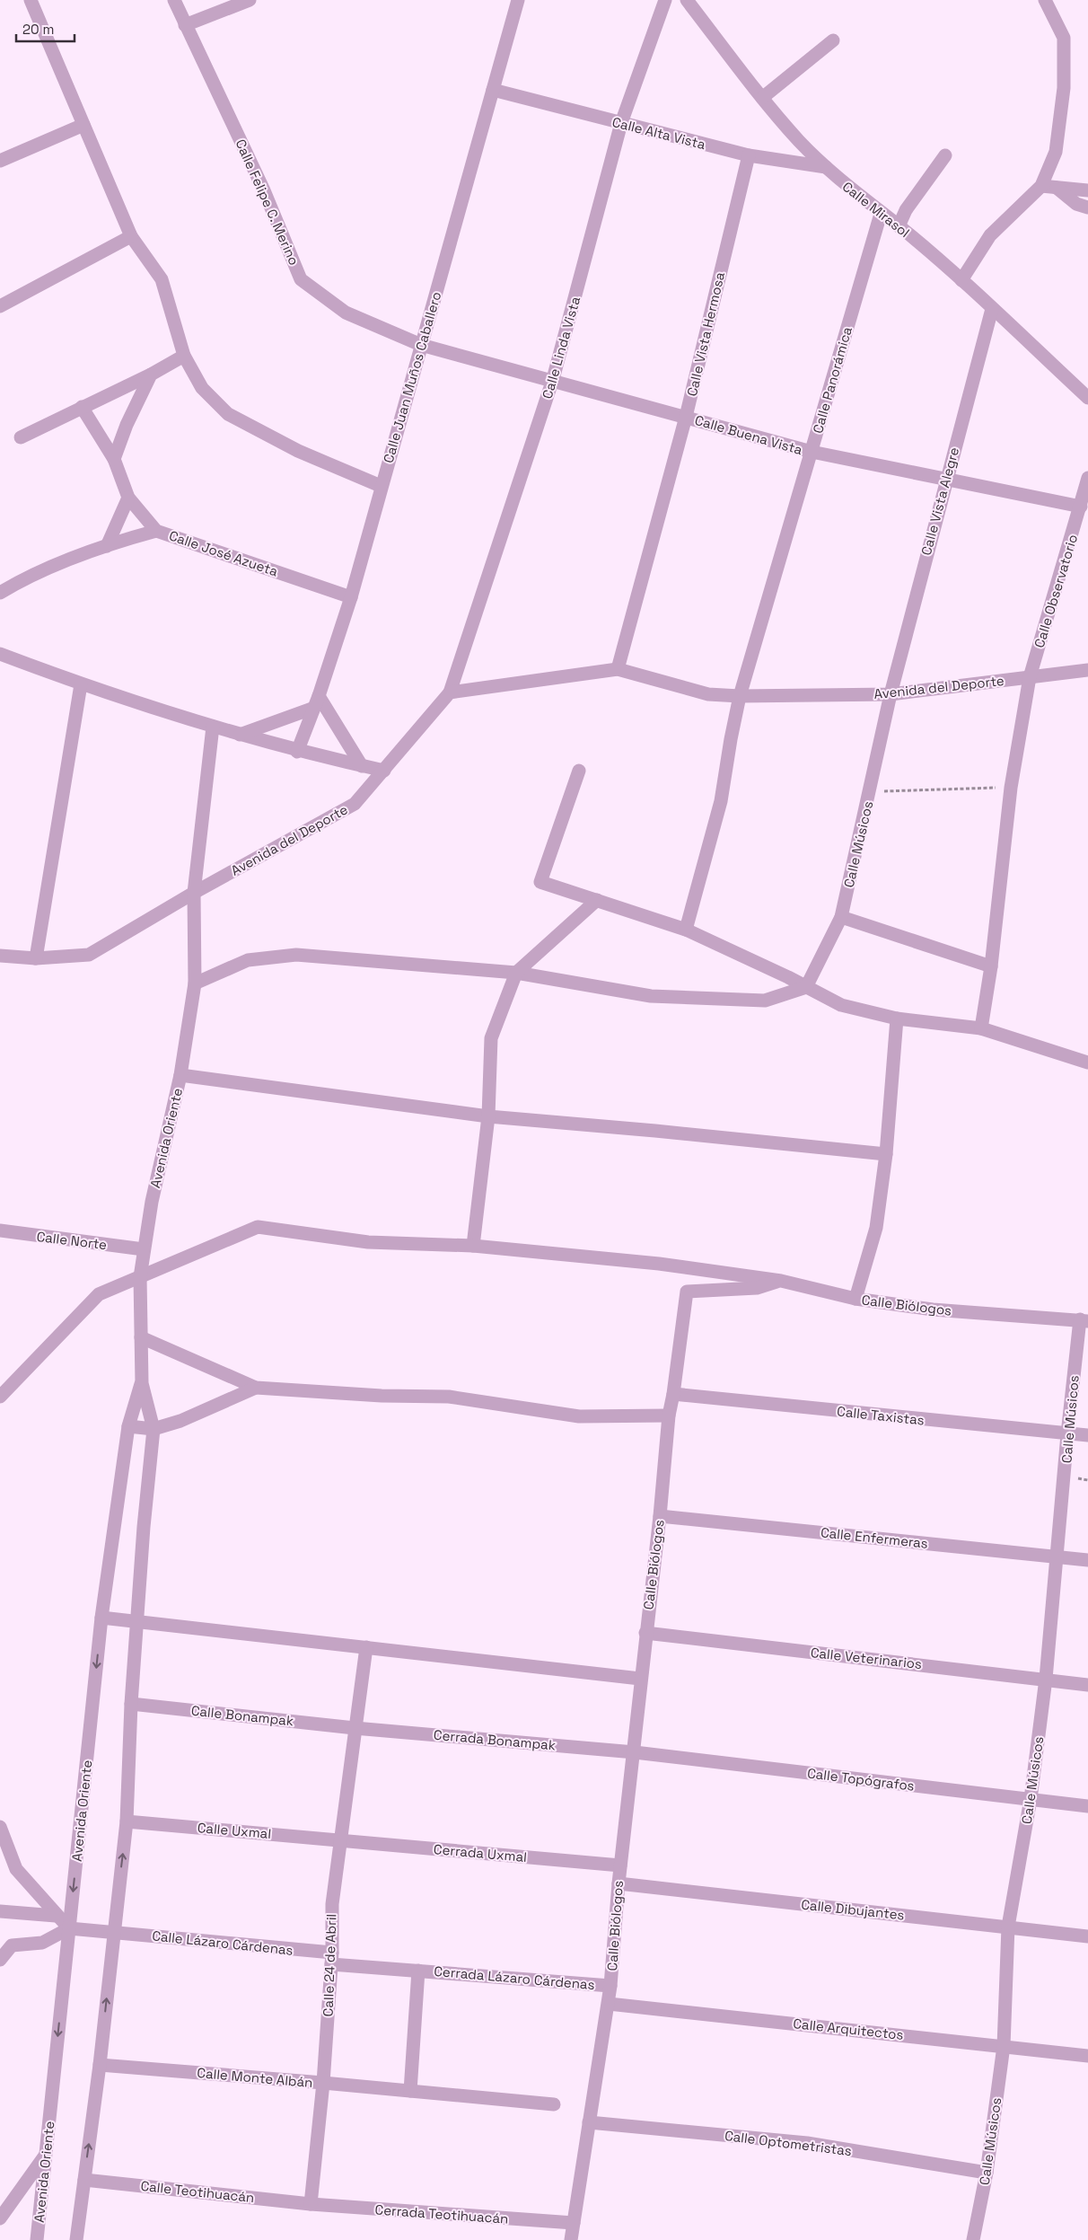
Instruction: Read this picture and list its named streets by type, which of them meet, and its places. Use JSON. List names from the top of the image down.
{
  "streets": {
    "street": [
      "Calle Alta Vista",
      "Calle Felipe C. Merino",
      "Calle Mirasol",
      "Calle Vista Hermosa",
      "Calle Linda Vista",
      "Calle Juan Muños Caballero",
      "Calle Panorámica",
      "Calle Buena Vista",
      "Calle Vista Alegre",
      "Calle José Azueta",
      "Calle Observatorio",
      "Avenida del Deporte",
      "Calle Músicos",
      "Avenida Oriente",
      "Calle Norte",
      "Calle Biólogos",
      "Calle Taxistas",
      "Calle Enfermeras",
      "Calle Veterinarios",
      "Calle Bonampak",
      "Cerrada Bonampak",
      "Calle Topógrafos",
      "Calle Uxmal",
      "Cerrada Uxmal",
      "Calle Dibujantes",
      "Calle Lázaro Cárdenas",
      "Calle 24 de Abril",
      "Cerrada Lázaro Cárdenas",
      "Calle Arquitectos",
      "Calle Monte Albán",
      "Calle Optometristas",
      "Calle Teotihuacán",
      "Cerrada Teotihuacán"
    ]
  },
  "crossings": [
    ["Calle Alta Vista", "Calle Mirasol"],
    ["Calle Alta Vista", "Calle Vista Hermosa"],
    ["Calle Alta Vista", "Calle Linda Vista"],
    ["Calle Alta Vista", "Calle Juan Muños Caballero"],
    ["Calle Felipe C. Merino", "Calle Juan Muños Caballero"],
    ["Calle Felipe C. Merino", "Calle Buena Vista"],
    ["Calle Mirasol", "Calle Panorámica"],
    ["Calle Mirasol", "Calle Vista Alegre"],
    ["Calle Vista Hermosa", "Calle Buena Vista"],
    ["Calle Vista Hermosa", "Avenida del Deporte"],
    ["Calle Linda Vista", "Calle Buena Vista"],
    ["Calle Linda Vista", "Avenida del Deporte"],
    ["Calle Juan Muños Caballero", "Calle Buena Vista"],
    ["Calle Juan Muños Caballero", "Calle José Azueta"],
    ["Calle Panorámica", "Calle Buena Vista"],
    ["Calle Panorámica", "Avenida del Deporte"],
    ["Calle Buena Vista", "Calle Vista Alegre"],
    ["Calle Buena Vista", "Calle Observatorio"],
    ["Calle Vista Alegre", "Avenida del Deporte"],
    ["Calle Vista Alegre", "Calle Músicos"],
    ["Calle Observatorio", "Avenida del Deporte"],
    ["Avenida del Deporte", "Calle Músicos"],
    ["Avenida del Deporte", "Avenida Oriente"],
    ["Calle Músicos", "Calle Biólogos"],
    ["Calle Músicos", "Calle Taxistas"],
    ["Calle Músicos", "Calle Enfermeras"],
    ["Calle Músicos", "Calle Veterinarios"],
    ["Calle Músicos", "Calle Topógrafos"],
    ["Calle Músicos", "Calle Dibujantes"],
    ["Calle Músicos", "Calle Arquitectos"],
    ["Calle Músicos", "Calle Optometristas"],
    ["Avenida Oriente", "Calle Norte"],
    ["Avenida Oriente", "Calle Bonampak"],
    ["Avenida Oriente", "Calle Uxmal"],
    ["Avenida Oriente", "Calle Lázaro Cárdenas"],
    ["Avenida Oriente", "Calle Monte Albán"],
    ["Avenida Oriente", "Calle Teotihuacán"],
    ["Calle Biólogos", "Calle Taxistas"],
    ["Calle Biólogos", "Calle Enfermeras"],
    ["Calle Biólogos", "Calle Veterinarios"],
    ["Calle Biólogos", "Cerrada Bonampak"],
    ["Calle Biólogos", "Calle Topógrafos"],
    ["Calle Biólogos", "Cerrada Uxmal"],
    ["Calle Biólogos", "Calle Dibujantes"],
    ["Calle Biólogos", "Cerrada Lázaro Cárdenas"],
    ["Calle Biólogos", "Calle Arquitectos"],
    ["Calle Biólogos", "Calle Optometristas"],
    ["Calle Biólogos", "Cerrada Teotihuacán"],
    ["Calle Bonampak", "Cerrada Bonampak"],
    ["Calle Bonampak", "Calle 24 de Abril"],
    ["Cerrada Bonampak", "Calle Topógrafos"],
    ["Cerrada Bonampak", "Calle 24 de Abril"],
    ["Calle Uxmal", "Cerrada Uxmal"],
    ["Calle Uxmal", "Calle 24 de Abril"],
    ["Cerrada Uxmal", "Calle 24 de Abril"],
    ["Calle Lázaro Cárdenas", "Calle 24 de Abril"],
    ["Calle Lázaro Cárdenas", "Cerrada Lázaro Cárdenas"],
    ["Calle 24 de Abril", "Calle Monte Albán"],
    ["Calle 24 de Abril", "Calle Teotihuacán"],
    ["Calle 24 de Abril", "Cerrada Teotihuacán"],
    ["Calle Teotihuacán", "Cerrada Teotihuacán"]
  ],
  "scale_bar": "20 m"
}
